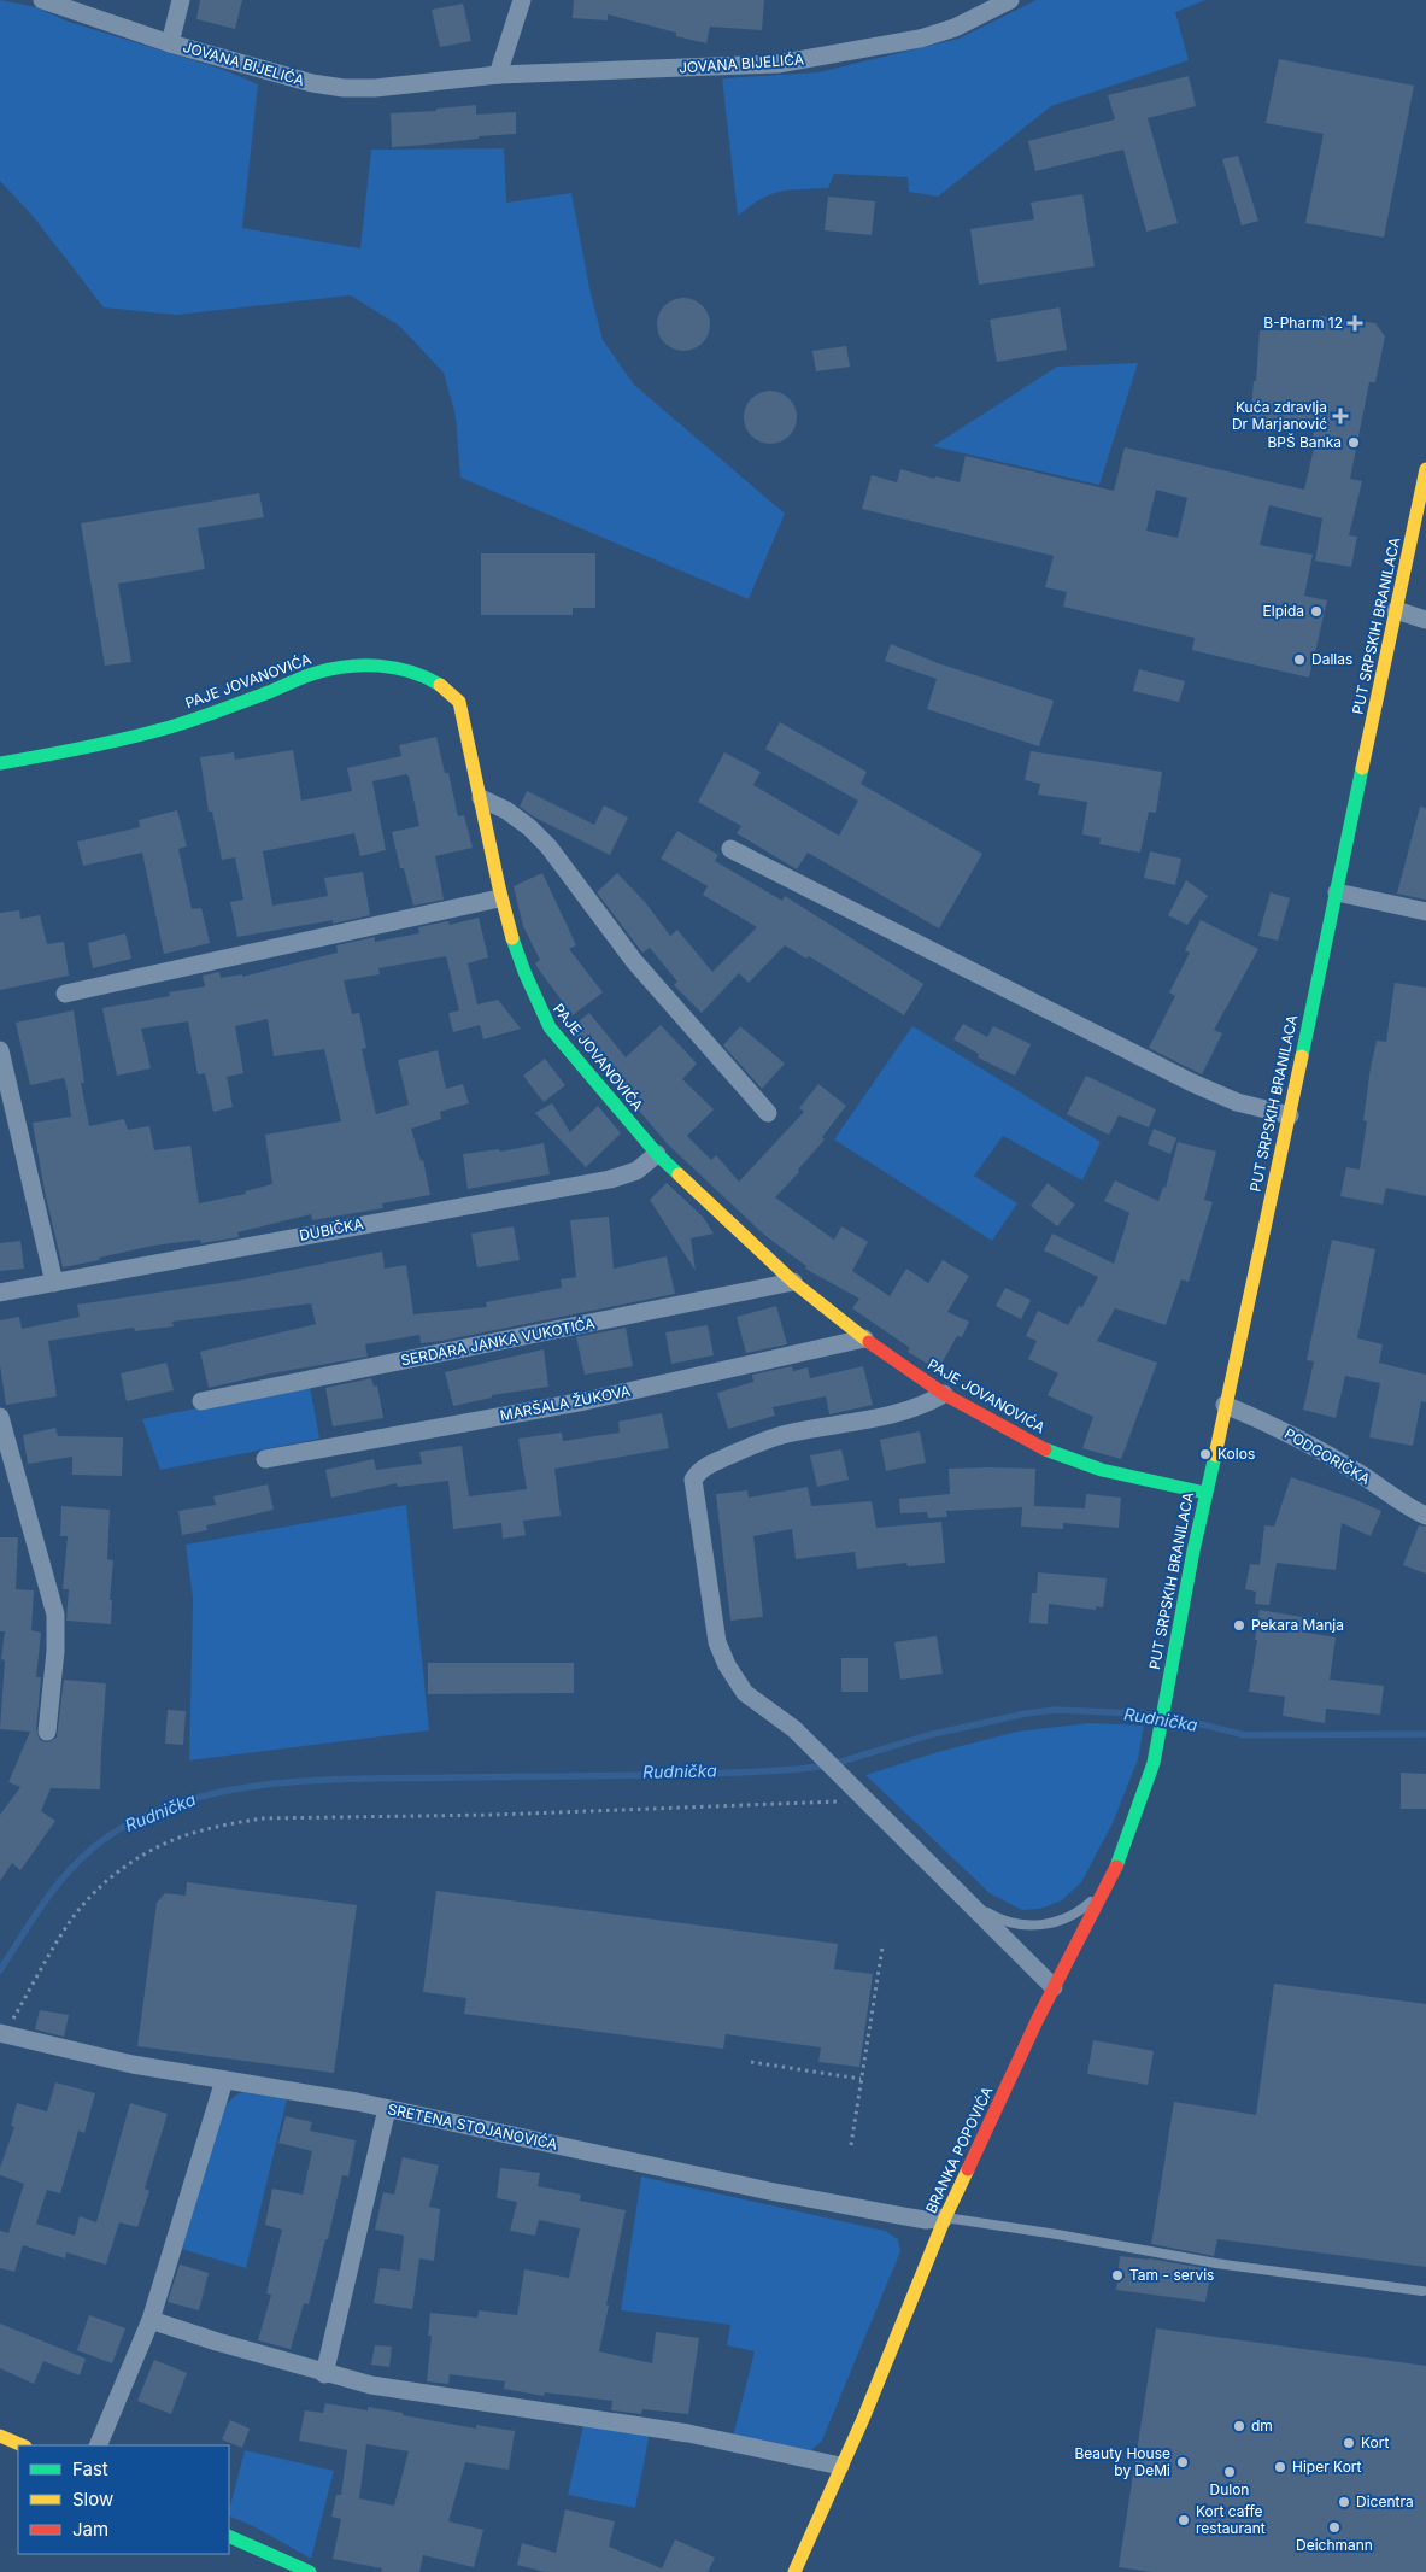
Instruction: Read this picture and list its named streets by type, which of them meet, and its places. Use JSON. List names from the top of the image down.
{
  "streets": {
    "main road": ["PUT SRPSKIH BRANILACA", "PAJE JOVANOVIĆA", "BRANKA POPOVIĆA"],
    "street": [
      "JOVANA BIJELIĆA",
      "DUBIČKA",
      "SERDARA JANKA VUKOTIĆA",
      "MARŠALA ŽUKOVA",
      "PODGORIČKA",
      "SRETENA STOJANOVIĆA"
    ]
  },
  "crossings": [
    ["PUT SRPSKIH BRANILACA", "PAJE JOVANOVIĆA"],
    ["PUT SRPSKIH BRANILACA", "PODGORIČKA"],
    ["PUT SRPSKIH BRANILACA", "BRANKA POPOVIĆA"],
    ["PAJE JOVANOVIĆA", "DUBIČKA"],
    ["PAJE JOVANOVIĆA", "SERDARA JANKA VUKOTIĆA"],
    ["PAJE JOVANOVIĆA", "MARŠALA ŽUKOVA"],
    ["SRETENA STOJANOVIĆA", "BRANKA POPOVIĆA"]
  ],
  "water": ["Rudnička"],
  "places": {
    "health": ["B-Pharm 12", "Kuća zdravlja Dr Marjanović"],
    "other": [
      "BPŠ Banka",
      "Elpida",
      "Dallas",
      "Kolos",
      "Pekara Manja",
      "Tam - servis",
      "dm",
      "Kort",
      "Beauty House by DeMi",
      "Hiper Kort",
      "Dulon",
      "Dicentra",
      "Kort caffe restaurant",
      "Deichmann"
    ]
  },
  "legend": ["Fast", "Slow", "Jam"]
}
